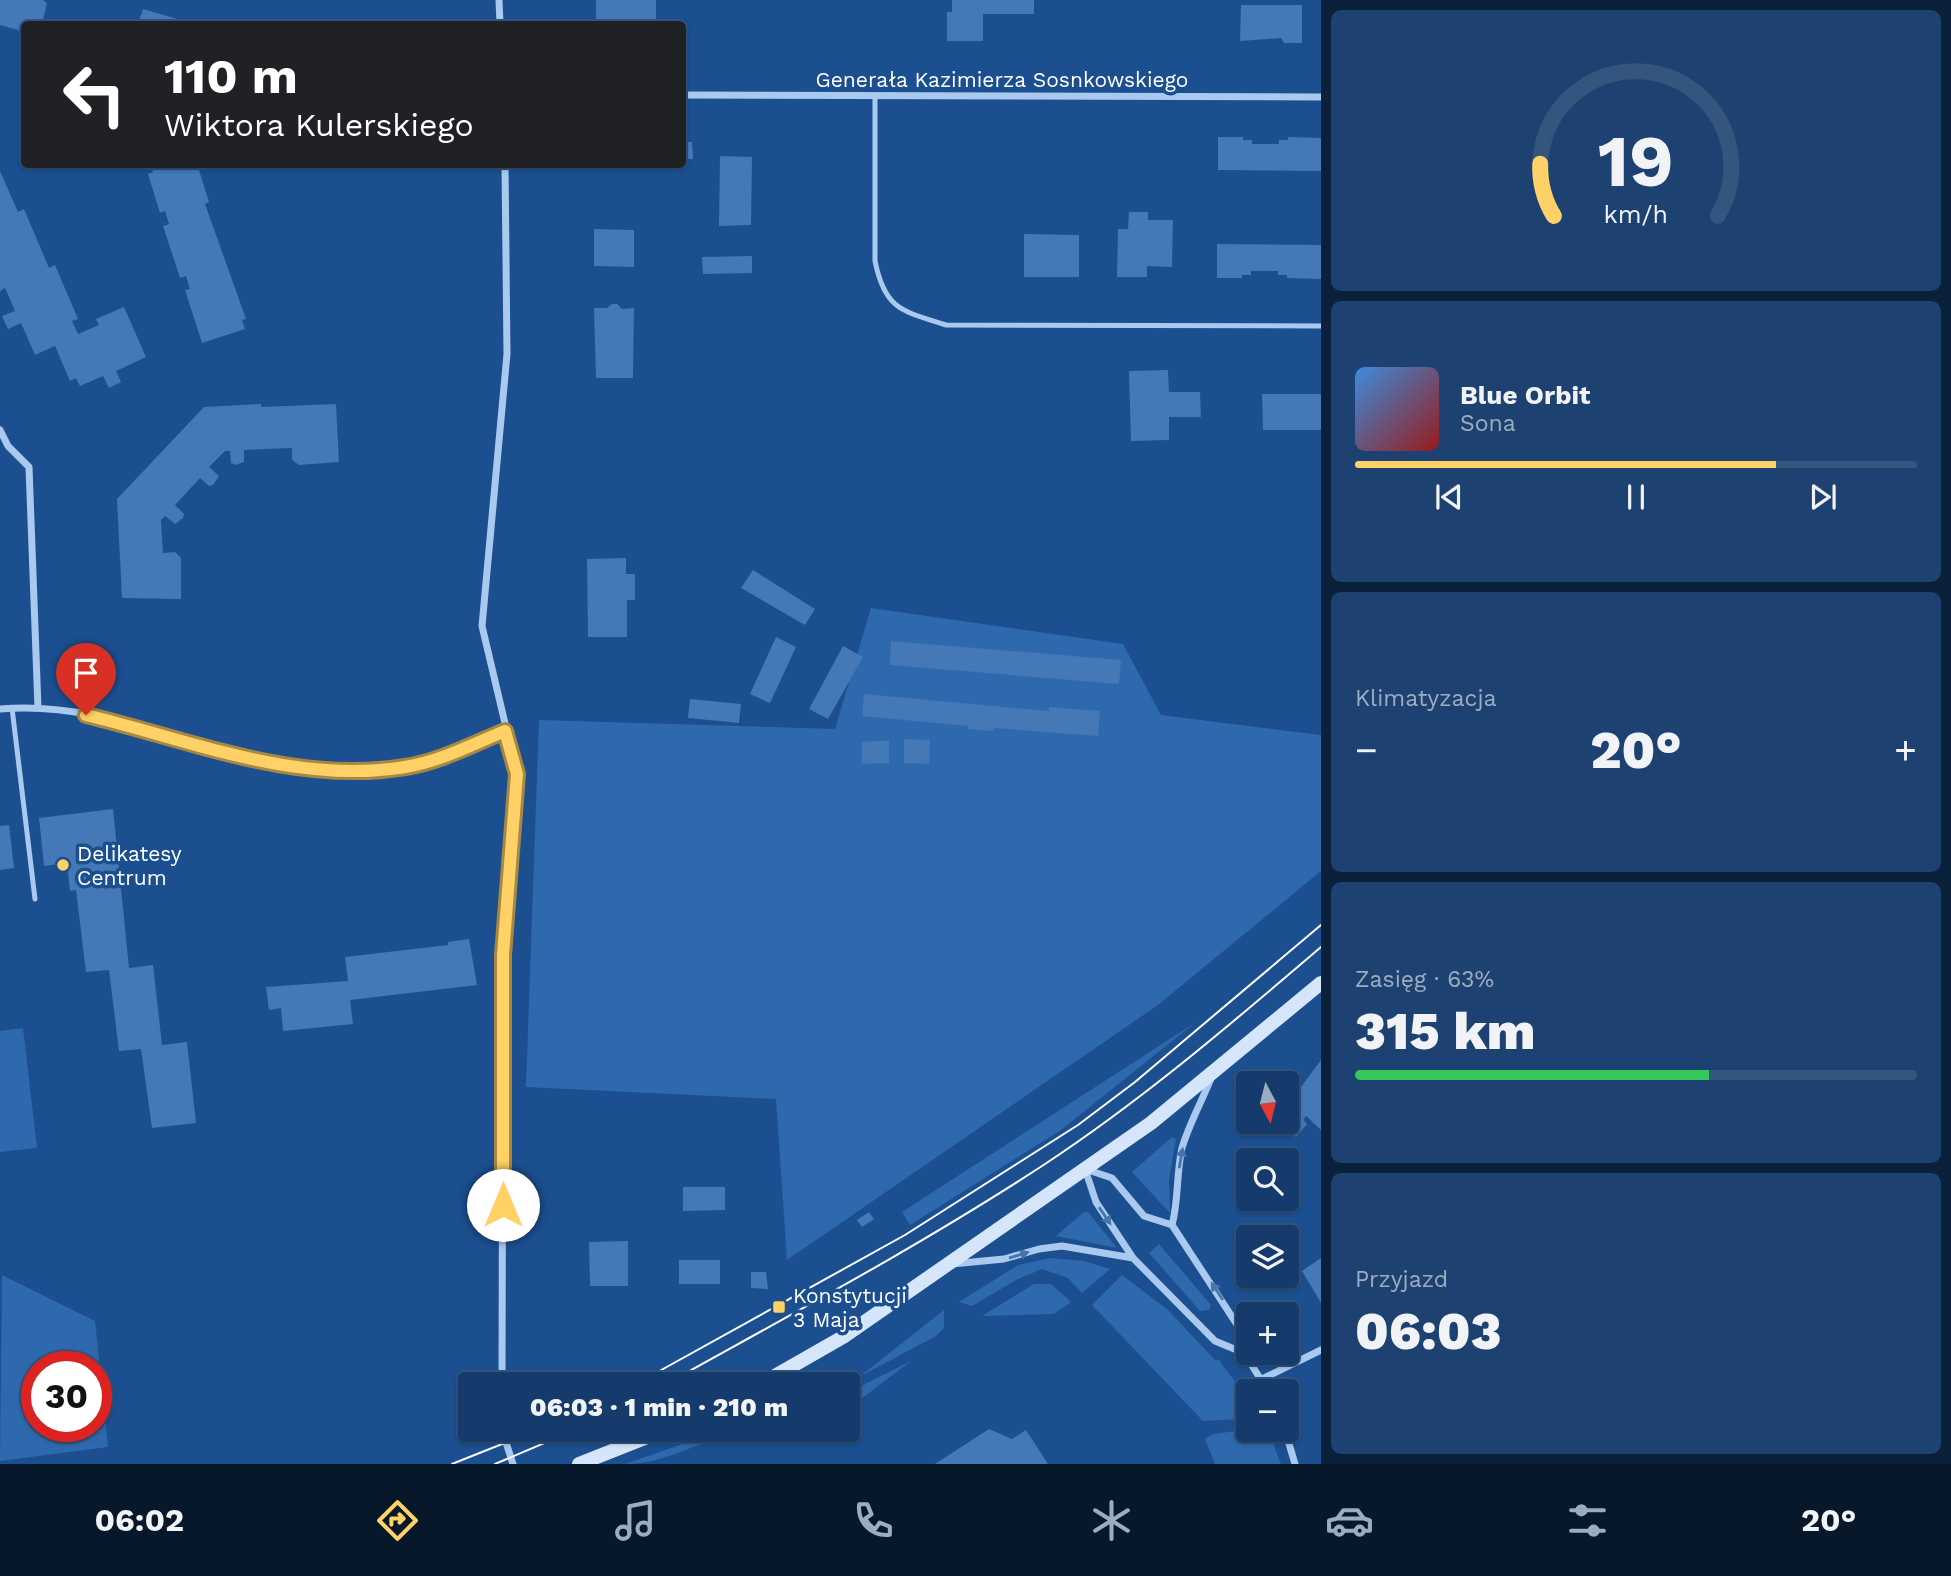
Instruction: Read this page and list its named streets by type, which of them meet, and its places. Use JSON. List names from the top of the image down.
{
  "streets": {
    "street": ["Generała Kazimierza Sosnkowskiego"]
  },
  "places": {
    "other": ["Delikatesy Centrum"],
    "transit": ["Konstytucji 3 Maja"]
  },
  "north": "bottom",
  "page": {
    "turn": ["110 m", "Wiktora Kulerskiego"],
    "song": ["Blue Orbit", "Sona"],
    "tile": [
      "Klimatyzacja",
      ["Zasięg · 63%", "315 km"],
      ["Przyjazd", "06:03"]
    ],
    "heat": ["−", "20°", "+"],
    "map_buttons": ["+", "−"],
    "limit": "30",
    "trip": "06:03 · 1 min · 210 m",
    "tabs": ["06:02", "20°"],
    "gauge": ["19", "km/h"]
  }
}
